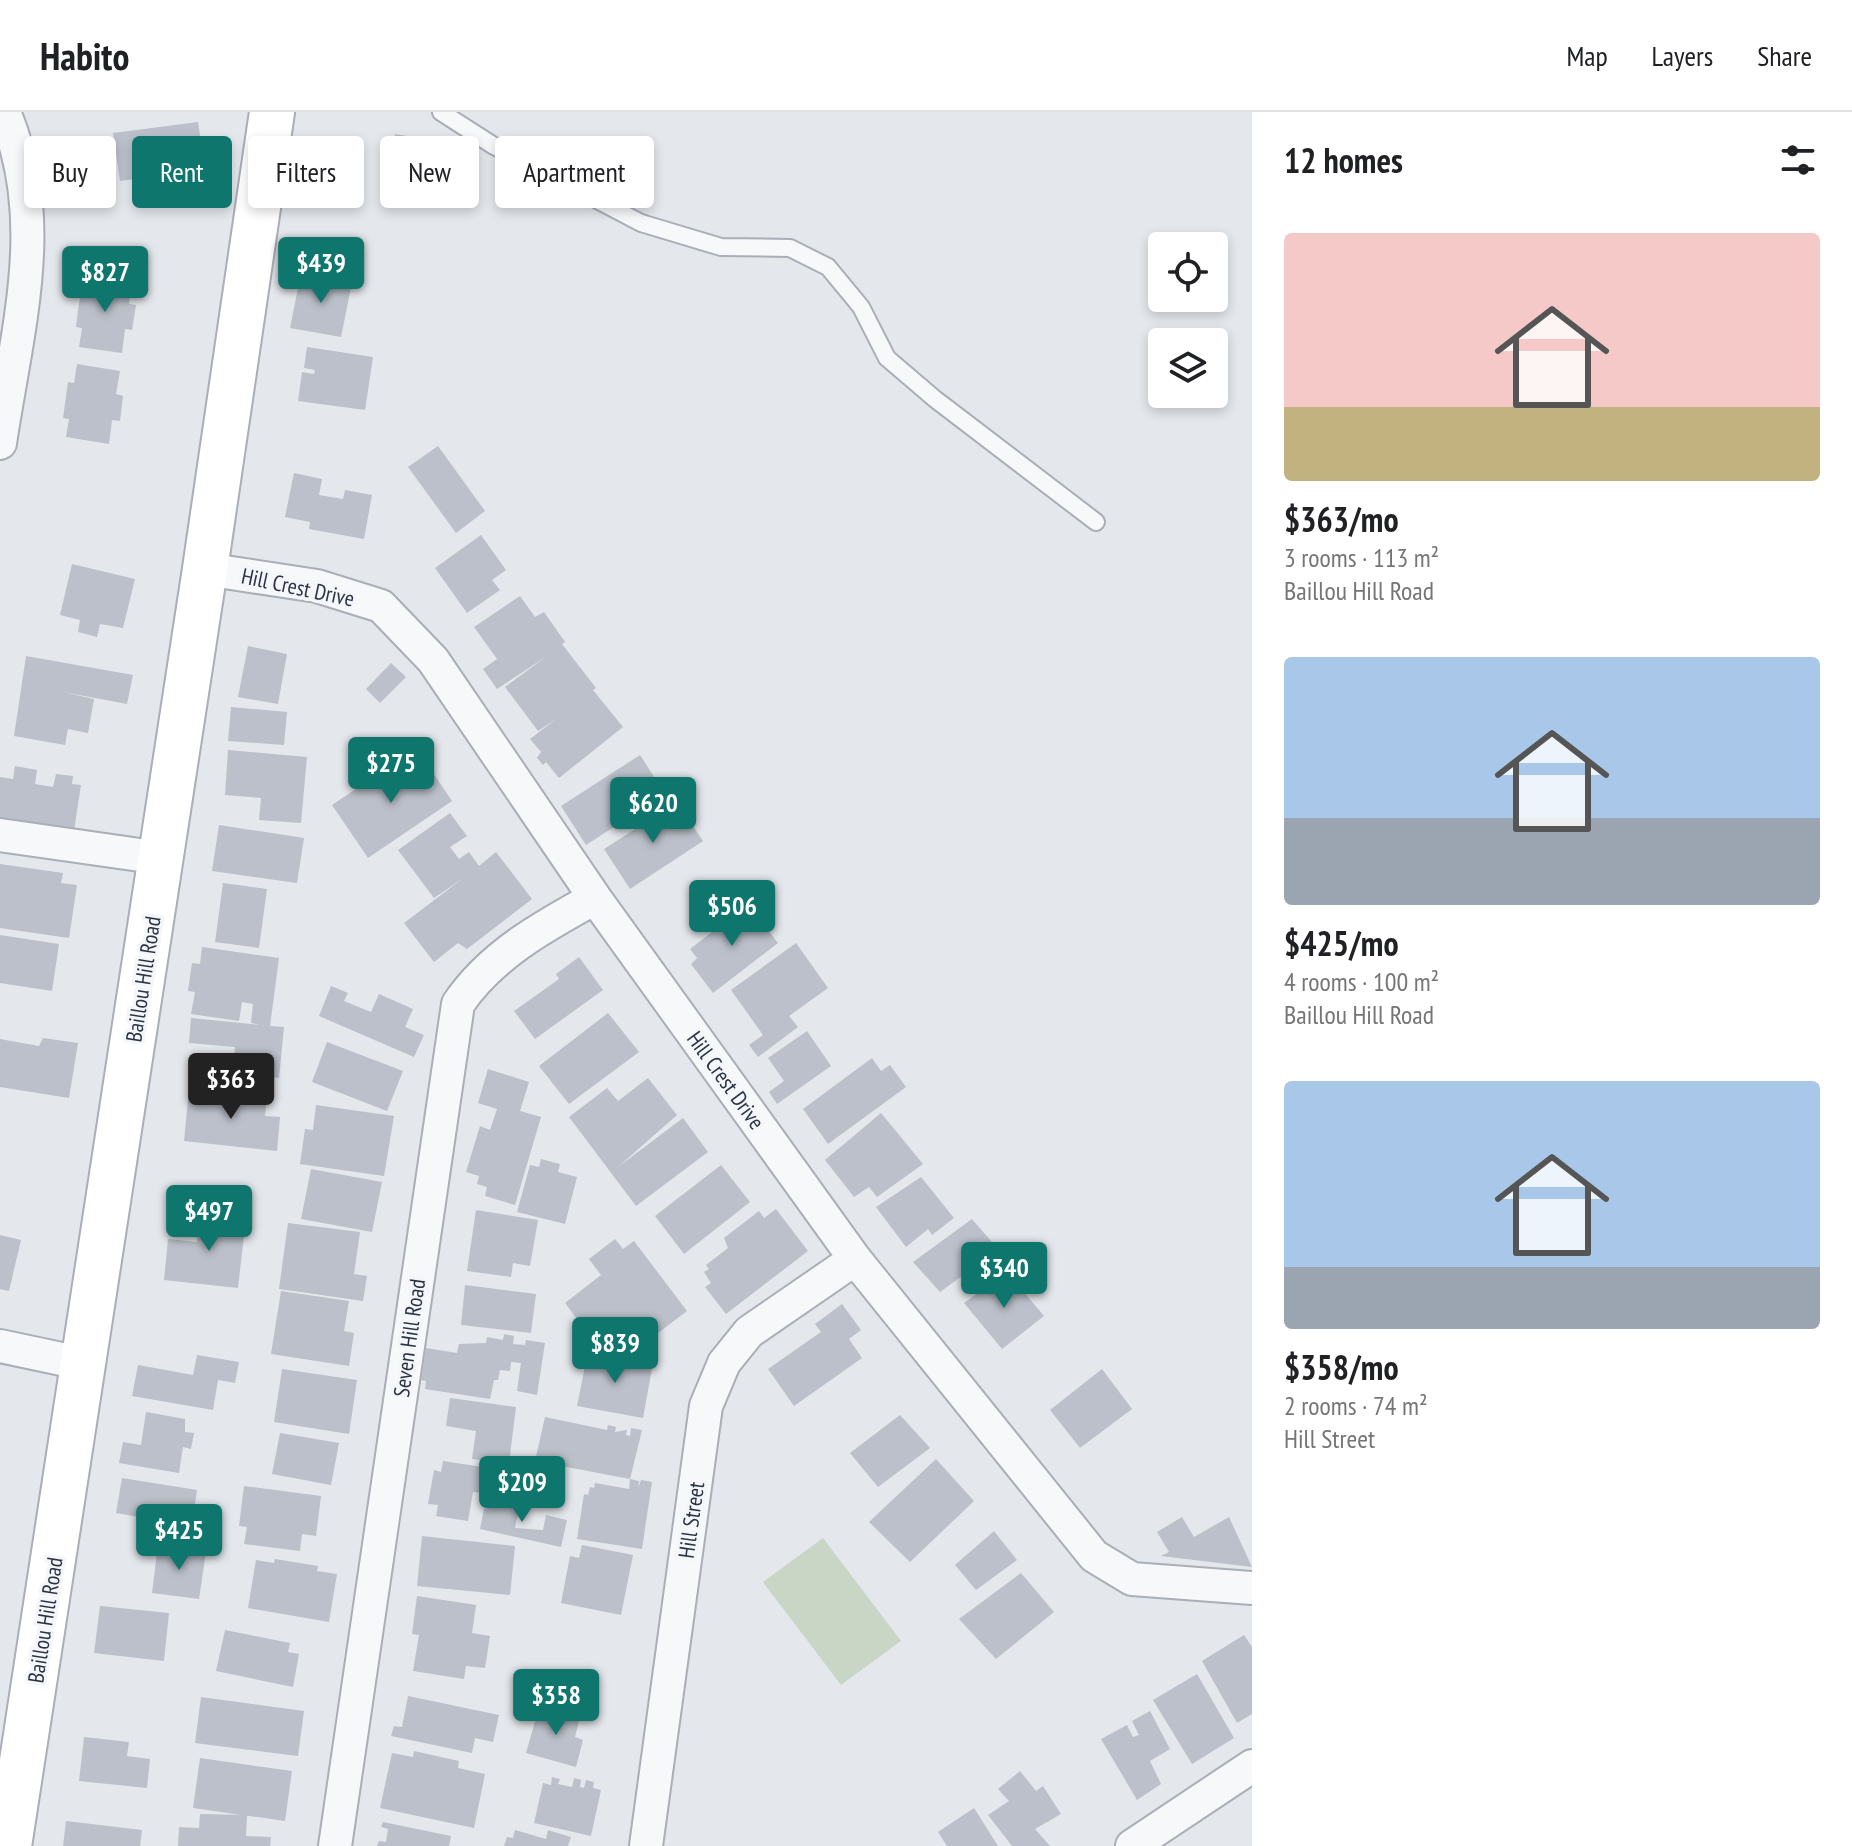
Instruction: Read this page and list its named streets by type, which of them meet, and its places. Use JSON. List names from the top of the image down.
{
  "streets": {
    "main road": ["Baillou Hill Road"],
    "street": ["Hill Crest Drive", "Seven Hill Road", "Hill Street"]
  },
  "crossings": [
    ["Hill Crest Drive", "Baillou Hill Road"],
    ["Hill Crest Drive", "Seven Hill Road"],
    ["Hill Crest Drive", "Hill Street"]
  ],
  "page": {
    "header": "Habito",
    "nav": ["Map", "Layers", "Share"],
    "heading": "12 homes",
    "chip": [
      "Buy",
      "Rent",
      "Filters",
      "New",
      "Apartment"
    ],
    "list": [
      {
        "name": "$363/mo",
        "note": "3 rooms · 113 m² · Baillou Hill Road"
      },
      {
        "name": "$425/mo",
        "note": "4 rooms · 100 m² · Baillou Hill Road"
      },
      {
        "name": "$358/mo",
        "note": "2 rooms · 74 m² · Hill Street"
      }
    ],
    "price": [
      "$439",
      "$827",
      "$275",
      "$620",
      "$506",
      "$363",
      "$497",
      "$340",
      "$839",
      "$209",
      "$425",
      "$358"
    ]
  }
}
